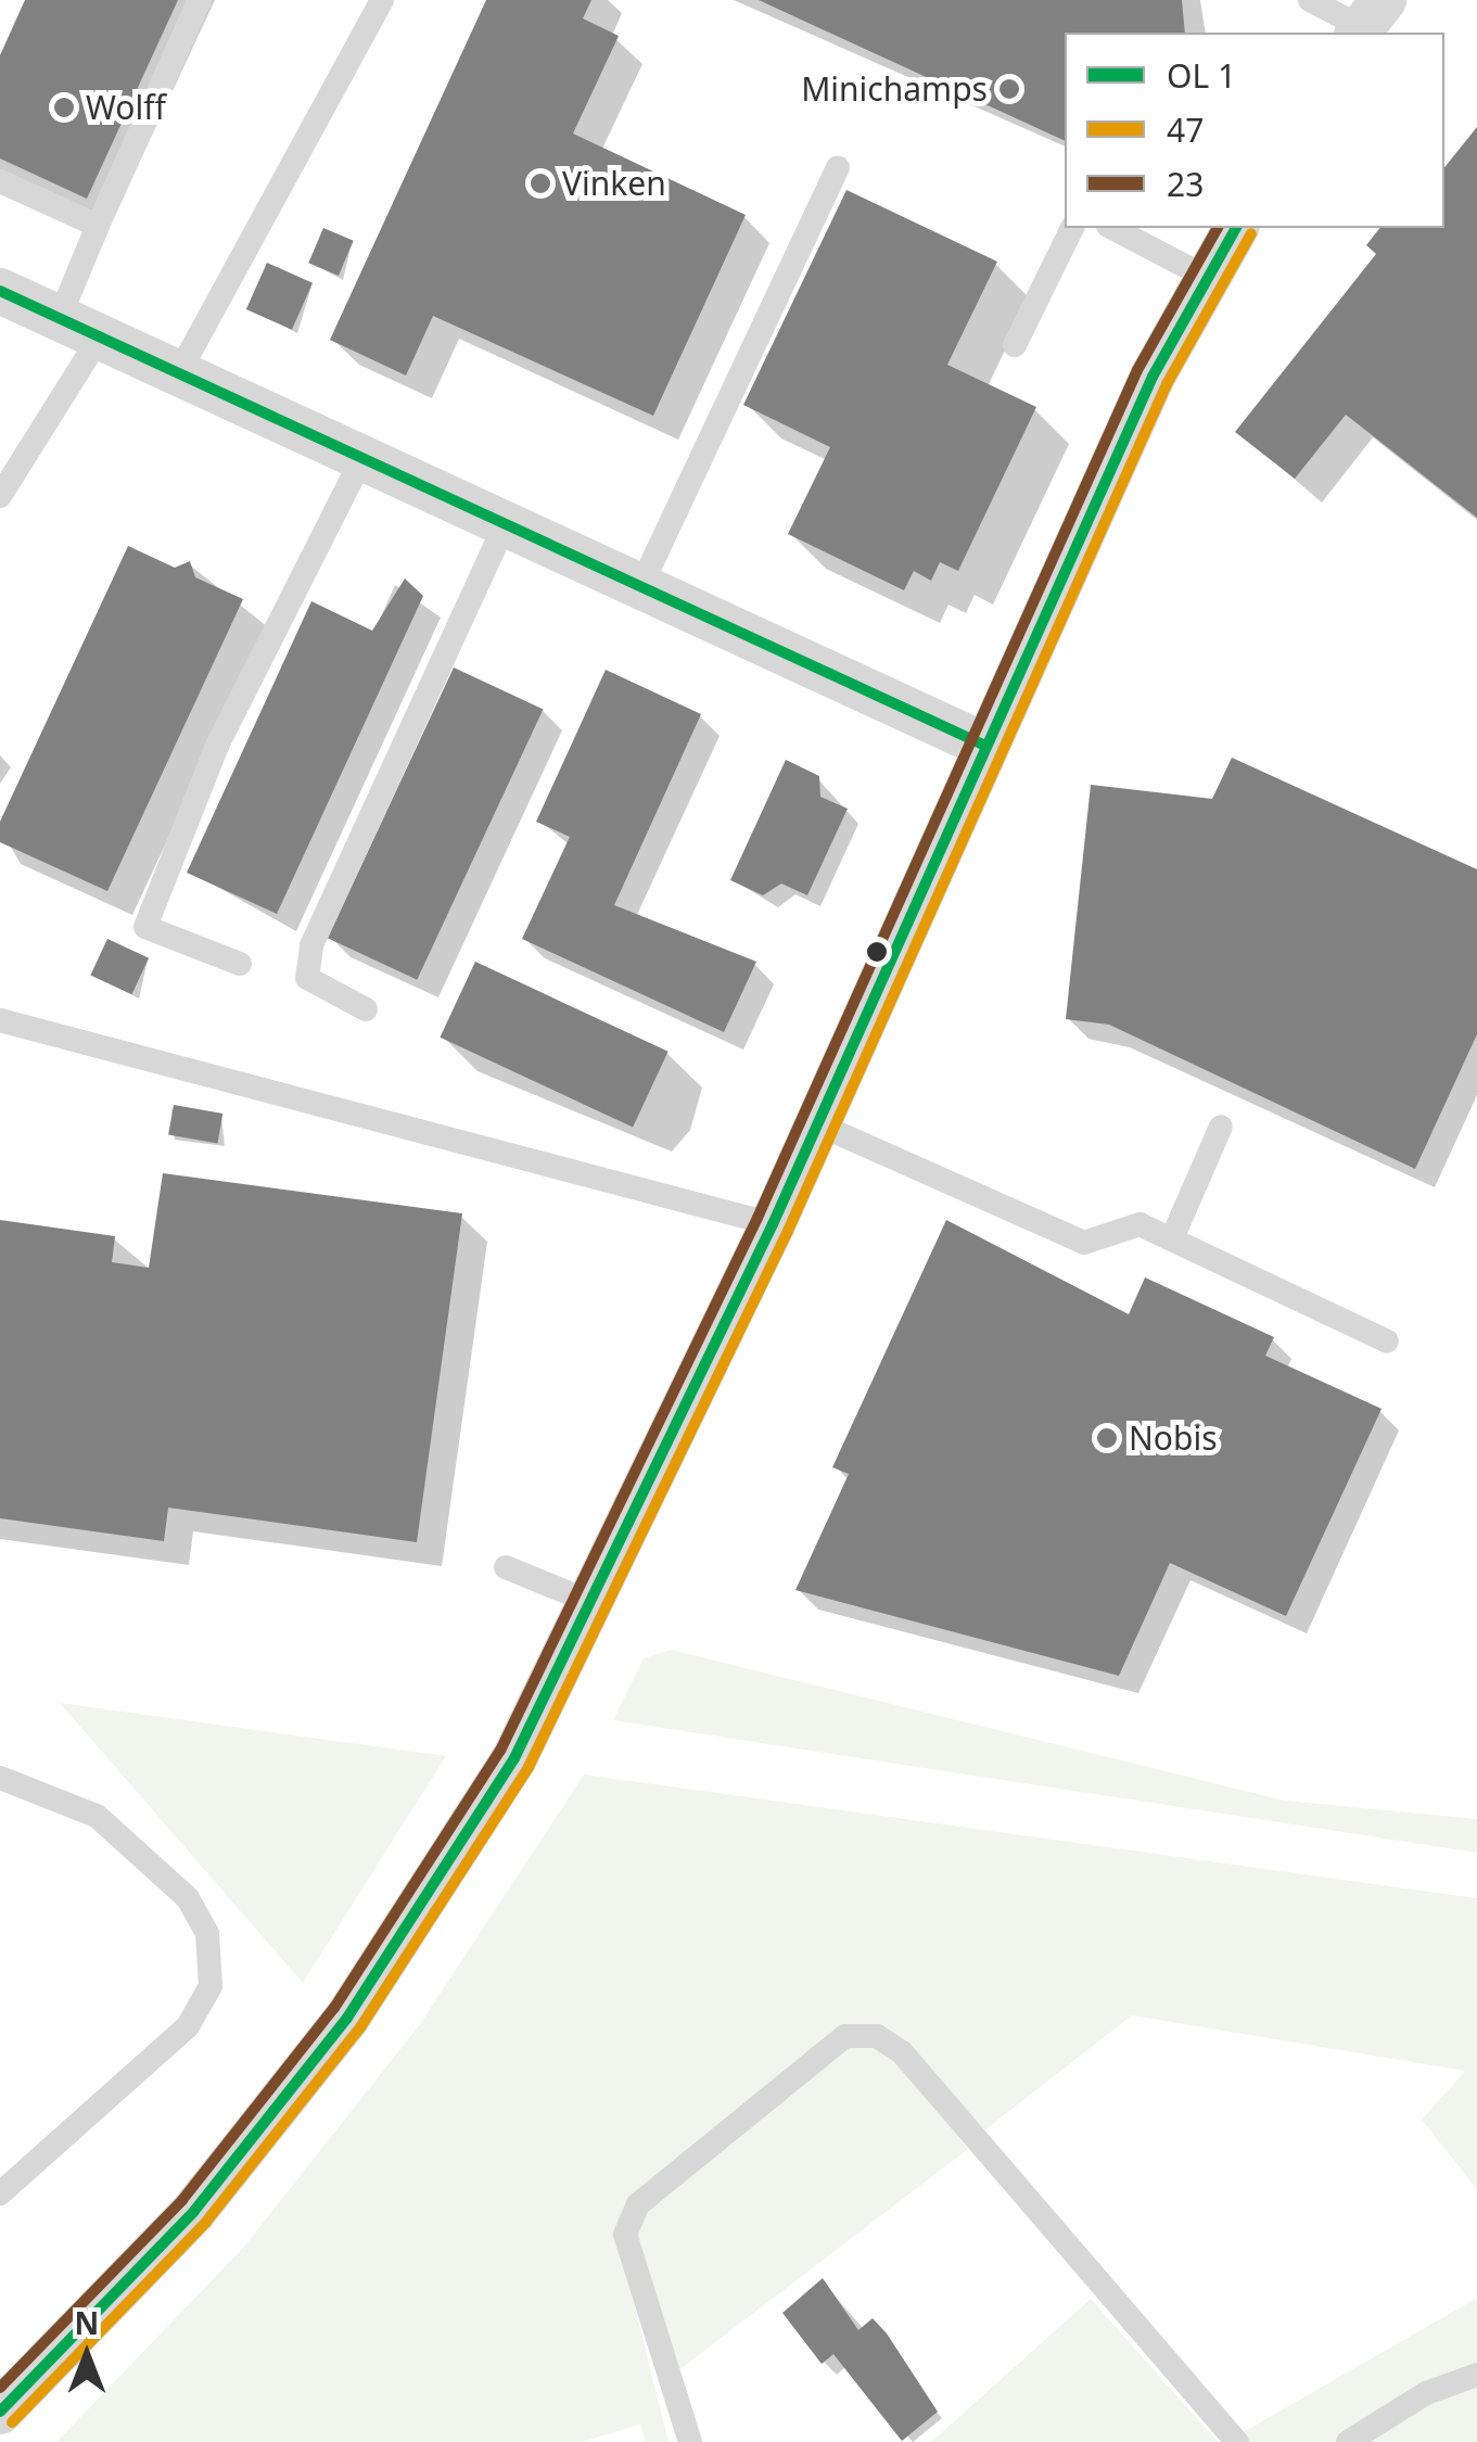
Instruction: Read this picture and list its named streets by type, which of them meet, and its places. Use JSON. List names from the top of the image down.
{
  "places": [
    "Minichamps",
    "Wolff",
    "Vinken",
    "Nobis"
  ],
  "lines": ["transit line 23", "transit line 47"],
  "legend": ["OL 1", "47", "23"],
  "north": "top"
}
